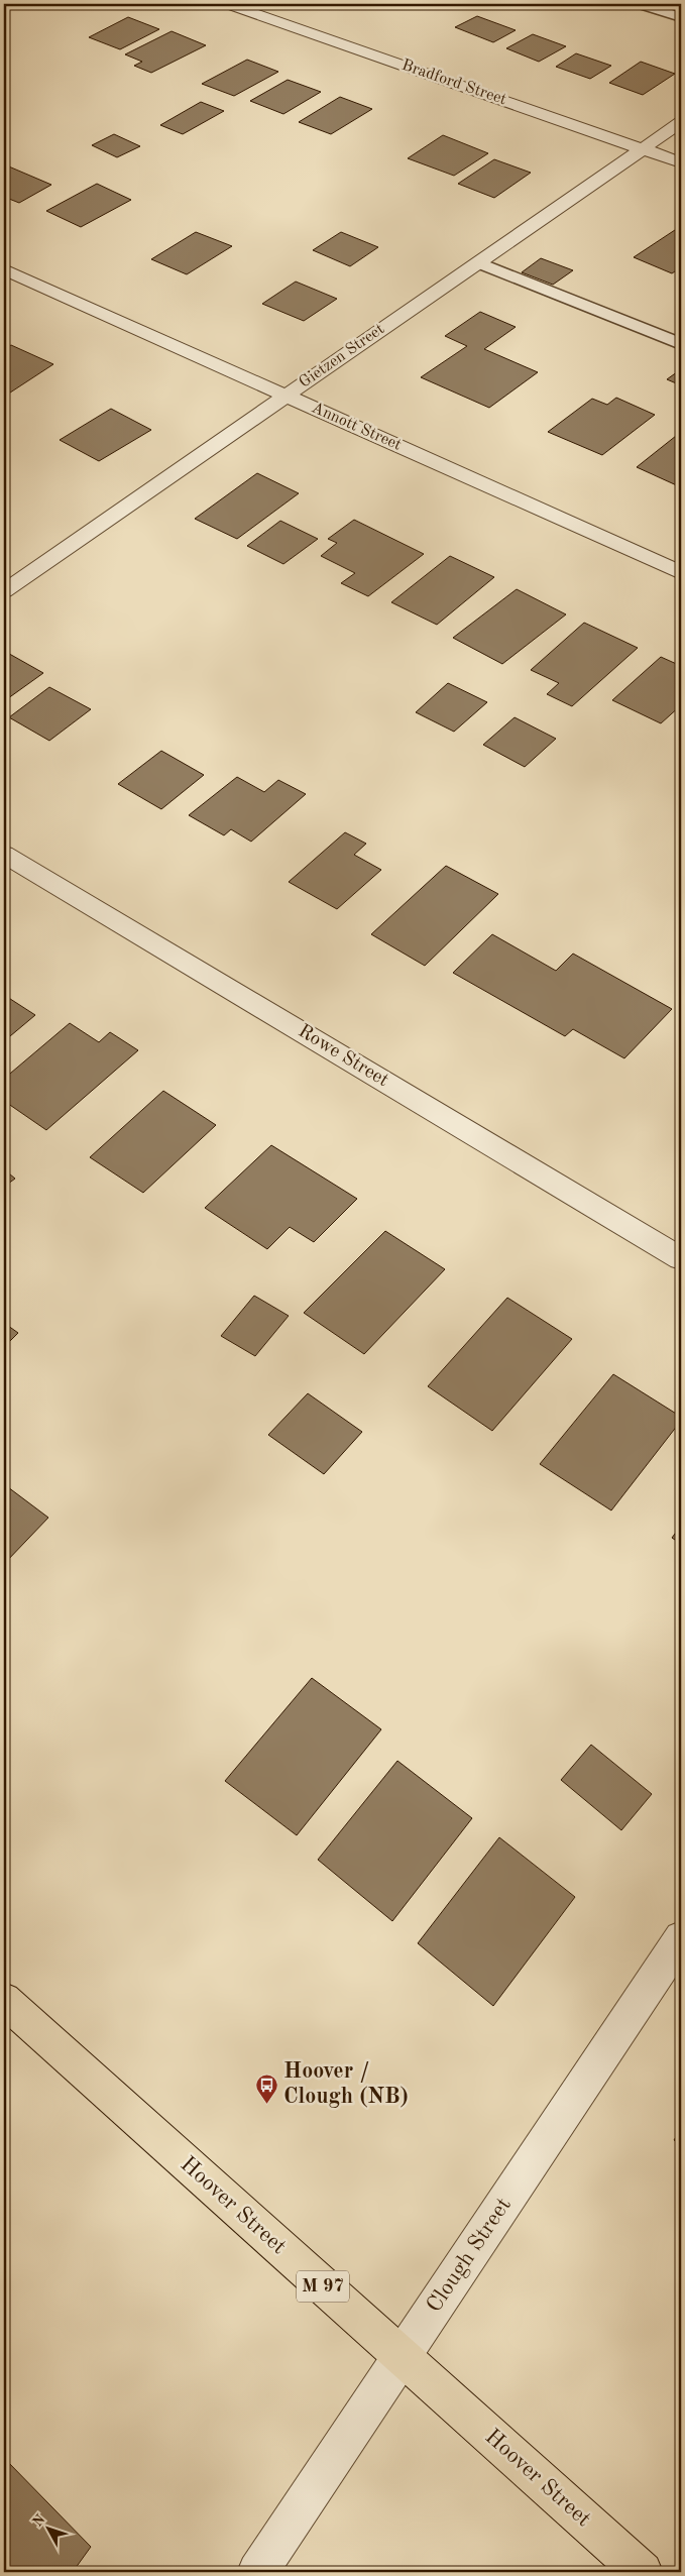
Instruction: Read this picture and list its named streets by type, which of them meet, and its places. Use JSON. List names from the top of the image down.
{
  "streets": {
    "main road": ["Hoover Street", "M 97"],
    "street": [
      "Bradford Street",
      "Gietzen Street",
      "Annott Street",
      "Rowe Street",
      "Clough Street"
    ]
  },
  "crossings": [
    ["Bradford Street", "Gietzen Street"],
    ["Gietzen Street", "Annott Street"],
    ["Hoover Street", "Clough Street"]
  ],
  "places": {
    "bus stop": ["Hoover / Clough (NB)"]
  },
  "north": "top left"
}
